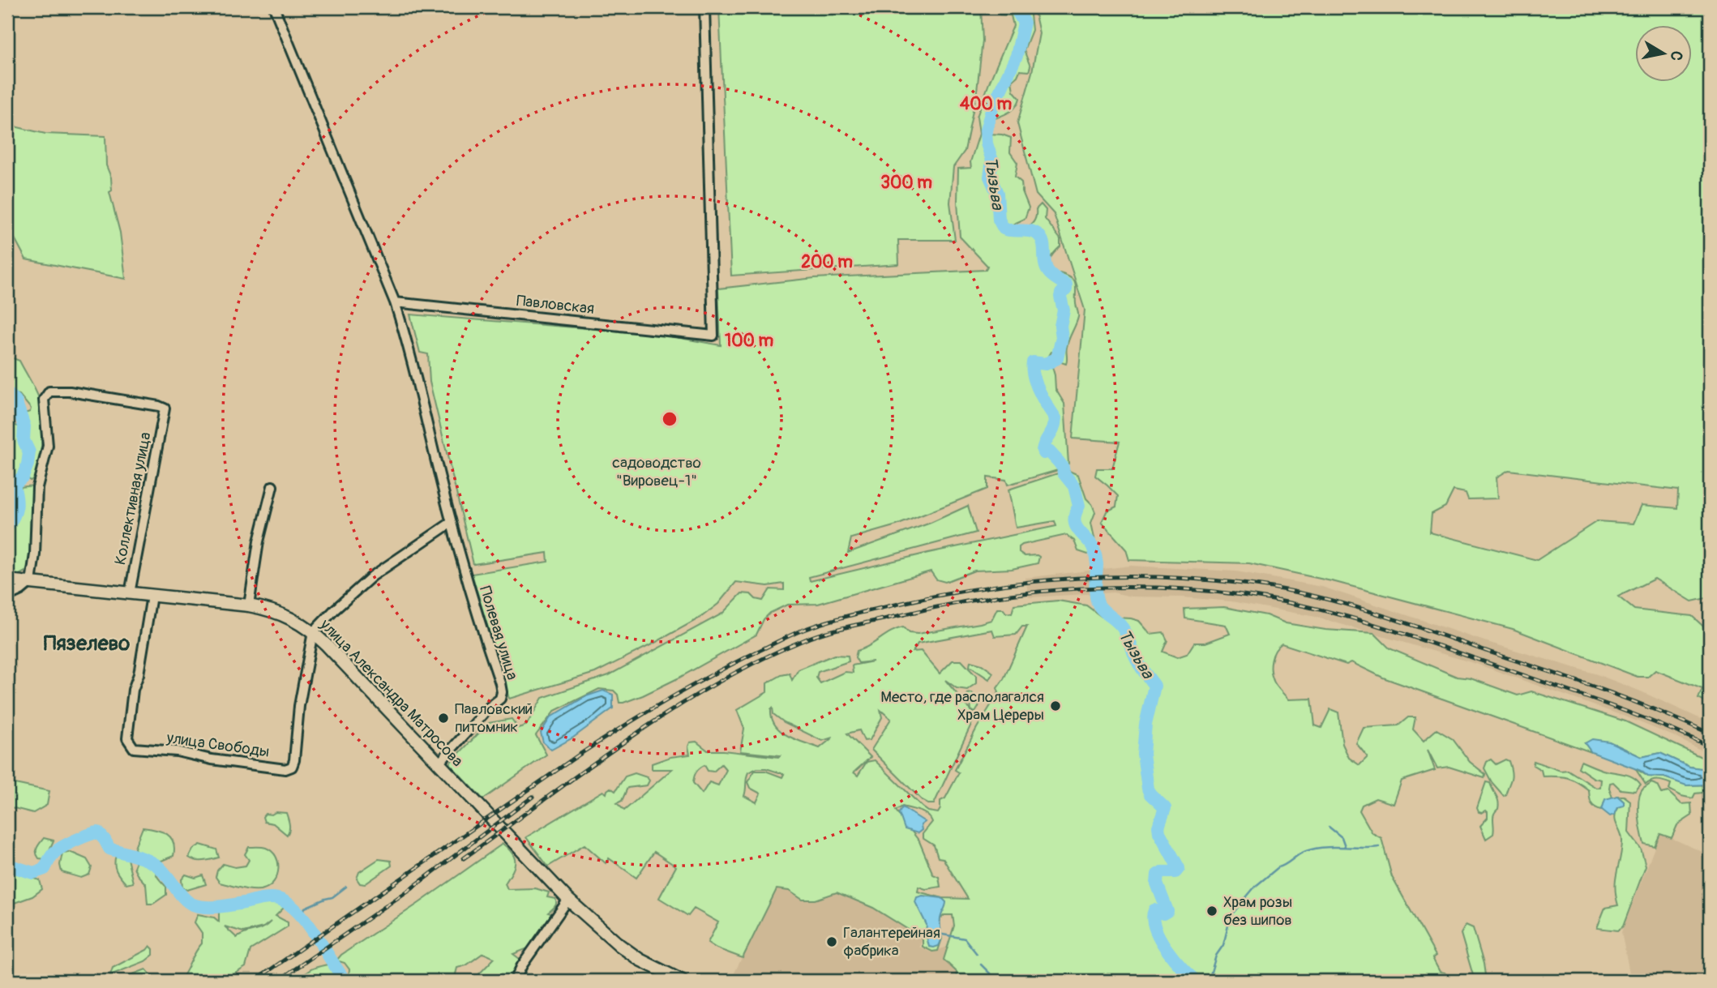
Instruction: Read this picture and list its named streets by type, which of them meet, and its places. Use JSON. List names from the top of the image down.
{
  "streets": {
    "main road": ["улица Александра Матросова"],
    "street": [
      "Павловская",
      "Коллективная улица",
      "Полевая улица",
      "улица Свободы"
    ]
  },
  "crossings": [
    ["Коллективная улица", "улица Александра Матросова"],
    ["Полевая улица", "улица Александра Матросова"],
    ["улица Александра Матросова", "улица Свободы"]
  ],
  "districts": ["Пязелево"],
  "water": ["Тызьва"],
  "parks": ["садоводство \"Вировец-1\""],
  "places": [
    "Место, где располагался Храм Цереры",
    "Павловский питомник",
    "Храм розы без шипов",
    "Галантерейная фабрика"
  ],
  "north": "right",
  "rings": [
    "400 m",
    "300 m",
    "200 m",
    "100 m"
  ]
}
